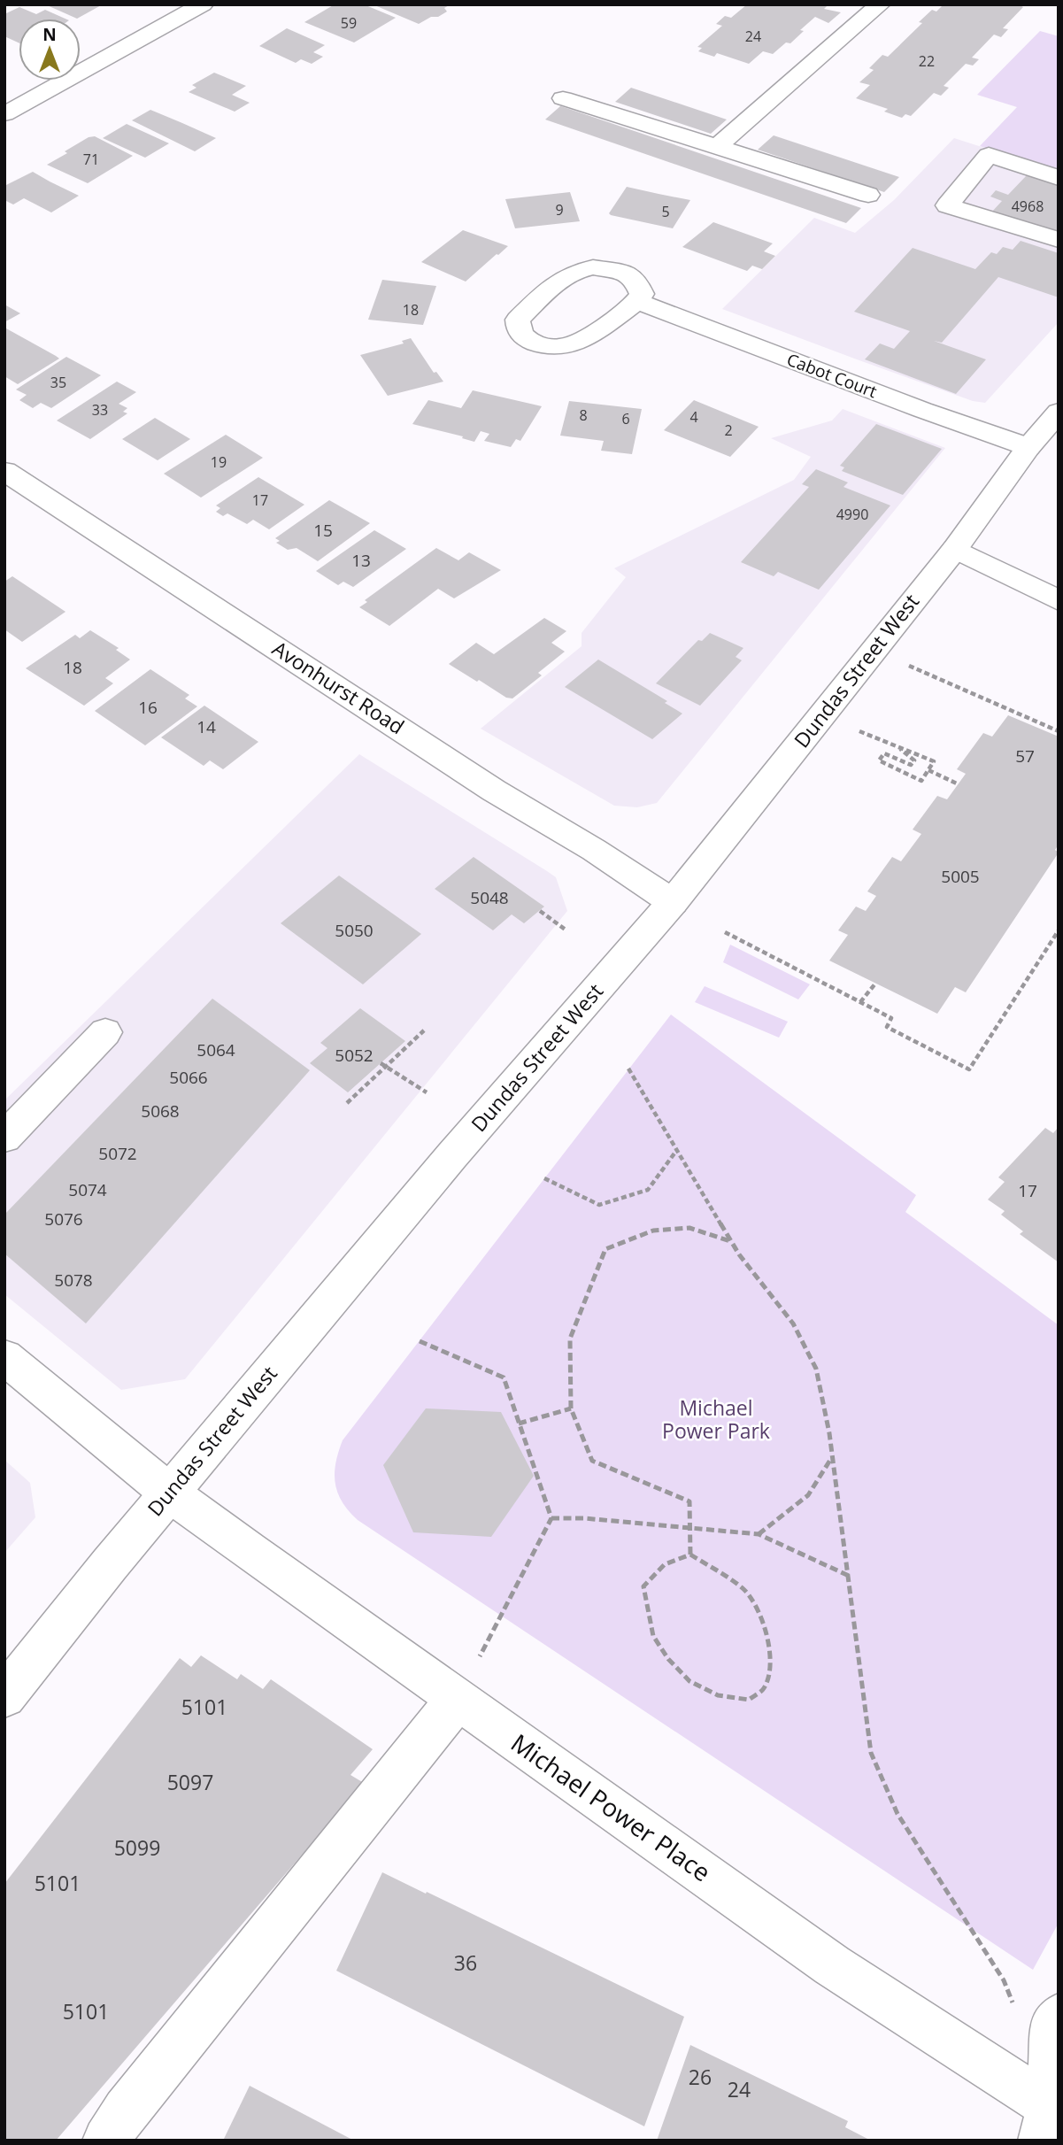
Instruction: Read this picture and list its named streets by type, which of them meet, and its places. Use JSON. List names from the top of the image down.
{
  "streets": {
    "street": [
      "Cabot Court",
      "Dundas Street West",
      "Avonhurst Road",
      "Michael Power Place"
    ]
  },
  "crossings": [
    ["Cabot Court", "Dundas Street West"],
    ["Dundas Street West", "Avonhurst Road"],
    ["Dundas Street West", "Michael Power Place"]
  ],
  "parks": ["Michael Power Park"],
  "house_numbers": [
    "59",
    "24",
    "22",
    "71",
    "4968",
    "9",
    "5",
    "18",
    "35",
    "33",
    "8",
    "4",
    "6",
    "2",
    "19",
    "17",
    "4990",
    "15",
    "13",
    "18",
    "16",
    "14",
    "57",
    "5005",
    "5048",
    "5050",
    "5064",
    "5052",
    "5066",
    "5068",
    "5072",
    "5074",
    "17",
    "5076",
    "5078",
    "5101",
    "5097",
    "5099",
    "5101",
    "36",
    "5101",
    "26",
    "24"
  ],
  "north": "top"
}
